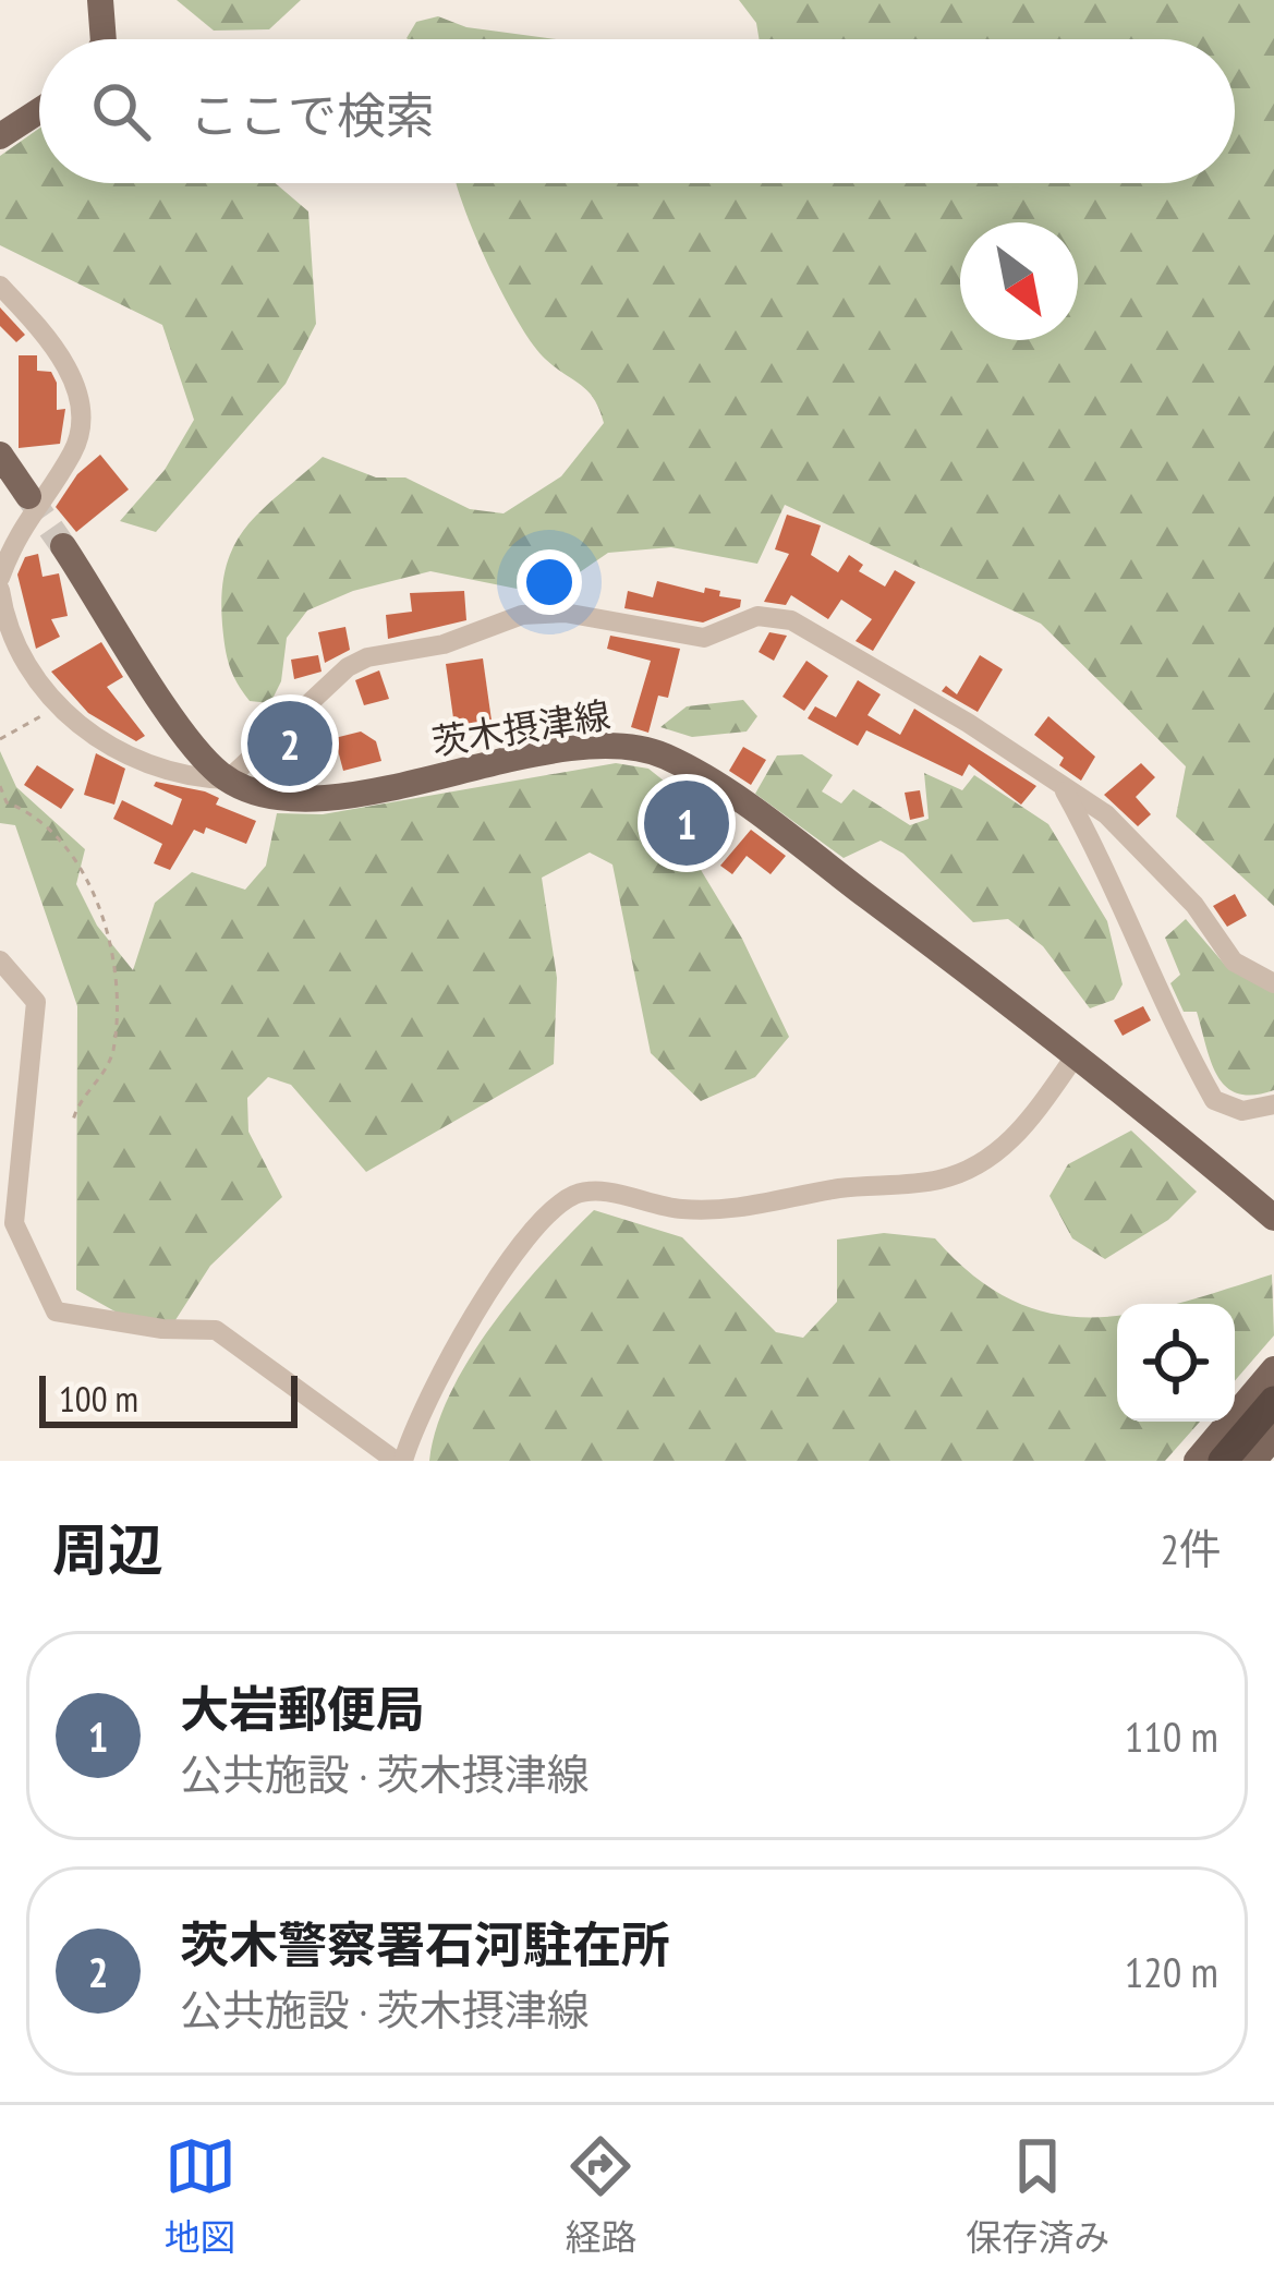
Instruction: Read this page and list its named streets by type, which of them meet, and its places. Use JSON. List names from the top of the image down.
{
  "streets": {
    "main road": ["茨木摂津線"]
  },
  "scale_bar": "100 m",
  "north": "bottom right",
  "page": {
    "search": "ここで検索",
    "pins": ["2", "1"],
    "scale": "100 m",
    "heading": ["周辺", "2件"],
    "list": [
      {
        "mark": "1",
        "name": "大岩郵便局",
        "note": "公共施設 · 茨木摂津線",
        "value": "110 m"
      },
      {
        "mark": "2",
        "name": "茨木警察署石河駐在所",
        "note": "公共施設 · 茨木摂津線",
        "value": "120 m"
      }
    ],
    "nav": ["地図", "経路", "保存済み"]
  }
}
